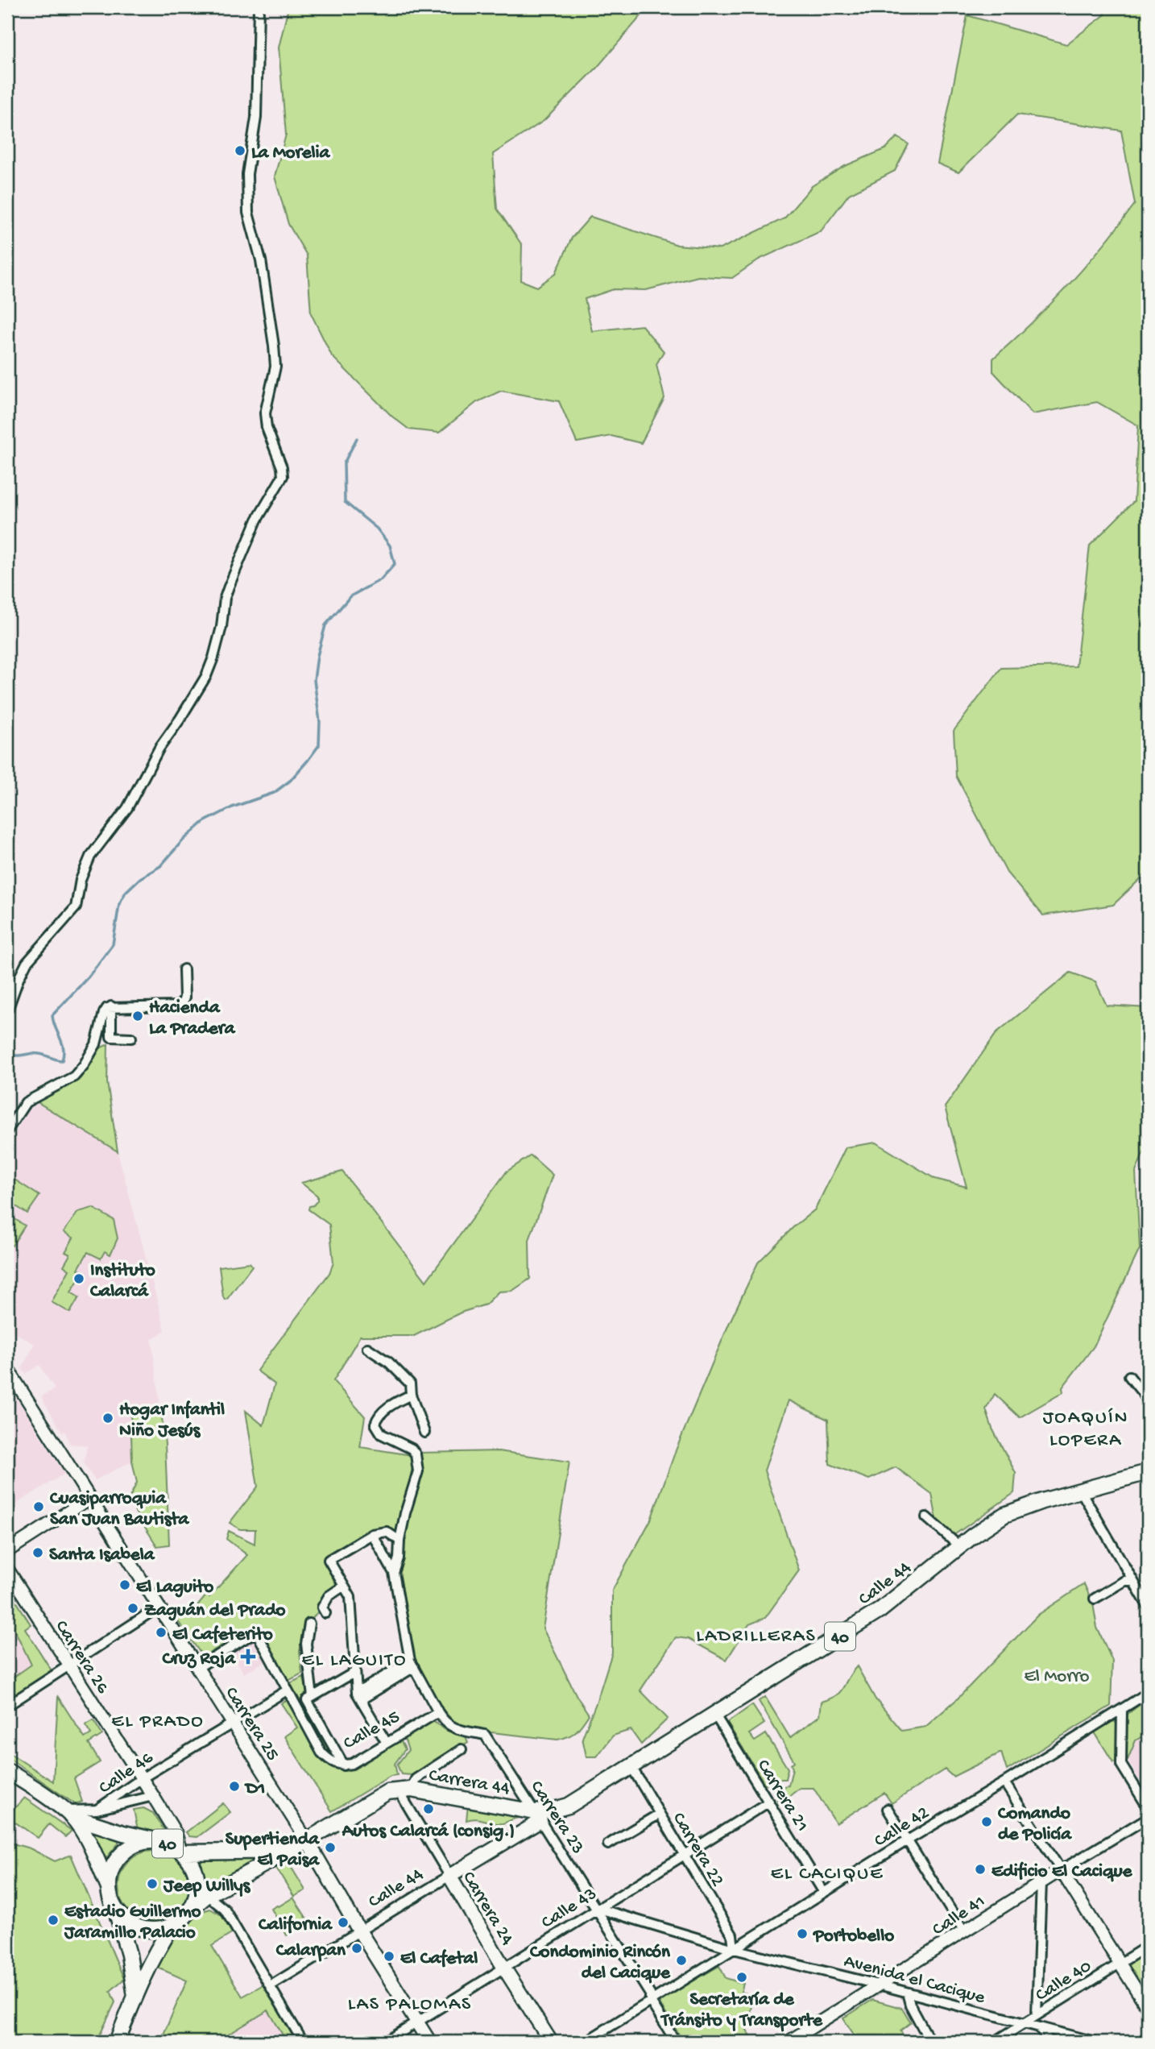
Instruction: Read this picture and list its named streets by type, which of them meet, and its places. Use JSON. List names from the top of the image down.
{
  "streets": {
    "main road": [
      "Calle 44",
      "40",
      "Carrera 25",
      "Carrera 44",
      "Carrera 24"
    ],
    "street": [
      "Carrera 26",
      "Calle 45",
      "Calle 46",
      "Carrera 21",
      "Carrera 23",
      "Calle 42",
      "Carrera 22",
      "Calle 43",
      "Calle 41",
      "Avenida el Cacique",
      "Calle 40"
    ]
  },
  "crossings": [
    ["Calle 44", "Carrera 25"],
    ["Calle 44", "Carrera 44"],
    ["Calle 44", "Carrera 21"],
    ["Calle 44", "Carrera 23"],
    ["Calle 44", "Carrera 22"],
    ["Calle 44", "Carrera 24"],
    ["40", "Carrera 26"],
    ["40", "Carrera 25"],
    ["40", "Calle 46"],
    ["40", "Carrera 44"],
    ["40", "Carrera 24"],
    ["Carrera 26", "Calle 46"],
    ["Carrera 25", "Calle 46"],
    ["Carrera 25", "Calle 43"],
    ["Calle 45", "Calle 46"],
    ["Calle 45", "Carrera 23"],
    ["Carrera 44", "Carrera 23"],
    ["Carrera 44", "Carrera 24"],
    ["Carrera 21", "Calle 42"],
    ["Carrera 21", "Calle 43"],
    ["Carrera 23", "Calle 42"],
    ["Carrera 23", "Calle 43"],
    ["Carrera 23", "Avenida el Cacique"],
    ["Calle 42", "Carrera 22"],
    ["Calle 42", "Avenida el Cacique"],
    ["Carrera 22", "Calle 43"],
    ["Carrera 22", "Avenida el Cacique"],
    ["Calle 43", "Carrera 24"],
    ["Calle 43", "Avenida el Cacique"],
    ["Calle 41", "Avenida el Cacique"],
    ["Avenida el Cacique", "Calle 40"]
  ],
  "districts": [
    "JOAQUÍN LOPERA",
    "LADRILLERAS",
    "EL LAGUITO",
    "EL PRADO",
    "EL CACIQUE",
    "LAS PALOMAS"
  ],
  "parks": ["El Morro"],
  "places": {
    "other": [
      "La Morelia",
      "Hacienda La Pradera",
      "Instituto Calarcá",
      "Hogar Infantil Niño Jesús",
      "Cuasiparroquia San Juan Bautista",
      "Santa Isabela",
      "El Laguito",
      "Zaguán del Prado",
      "El Cafeterito",
      "D1",
      "Autos Calarcá (consig.)",
      "Comando de Policía",
      "Supertienda El Paisa",
      "Edificio El Cacique",
      "Jeep Willys",
      "Estadio Guillermo Jaramillo Palacio",
      "California",
      "Portobello",
      "Calarpan",
      "El Cafetal",
      "Condominio Rincón del Cacique",
      "Secretaría de Tránsito y Transporte"
    ],
    "health": ["Cruz Roja"]
  }
}
